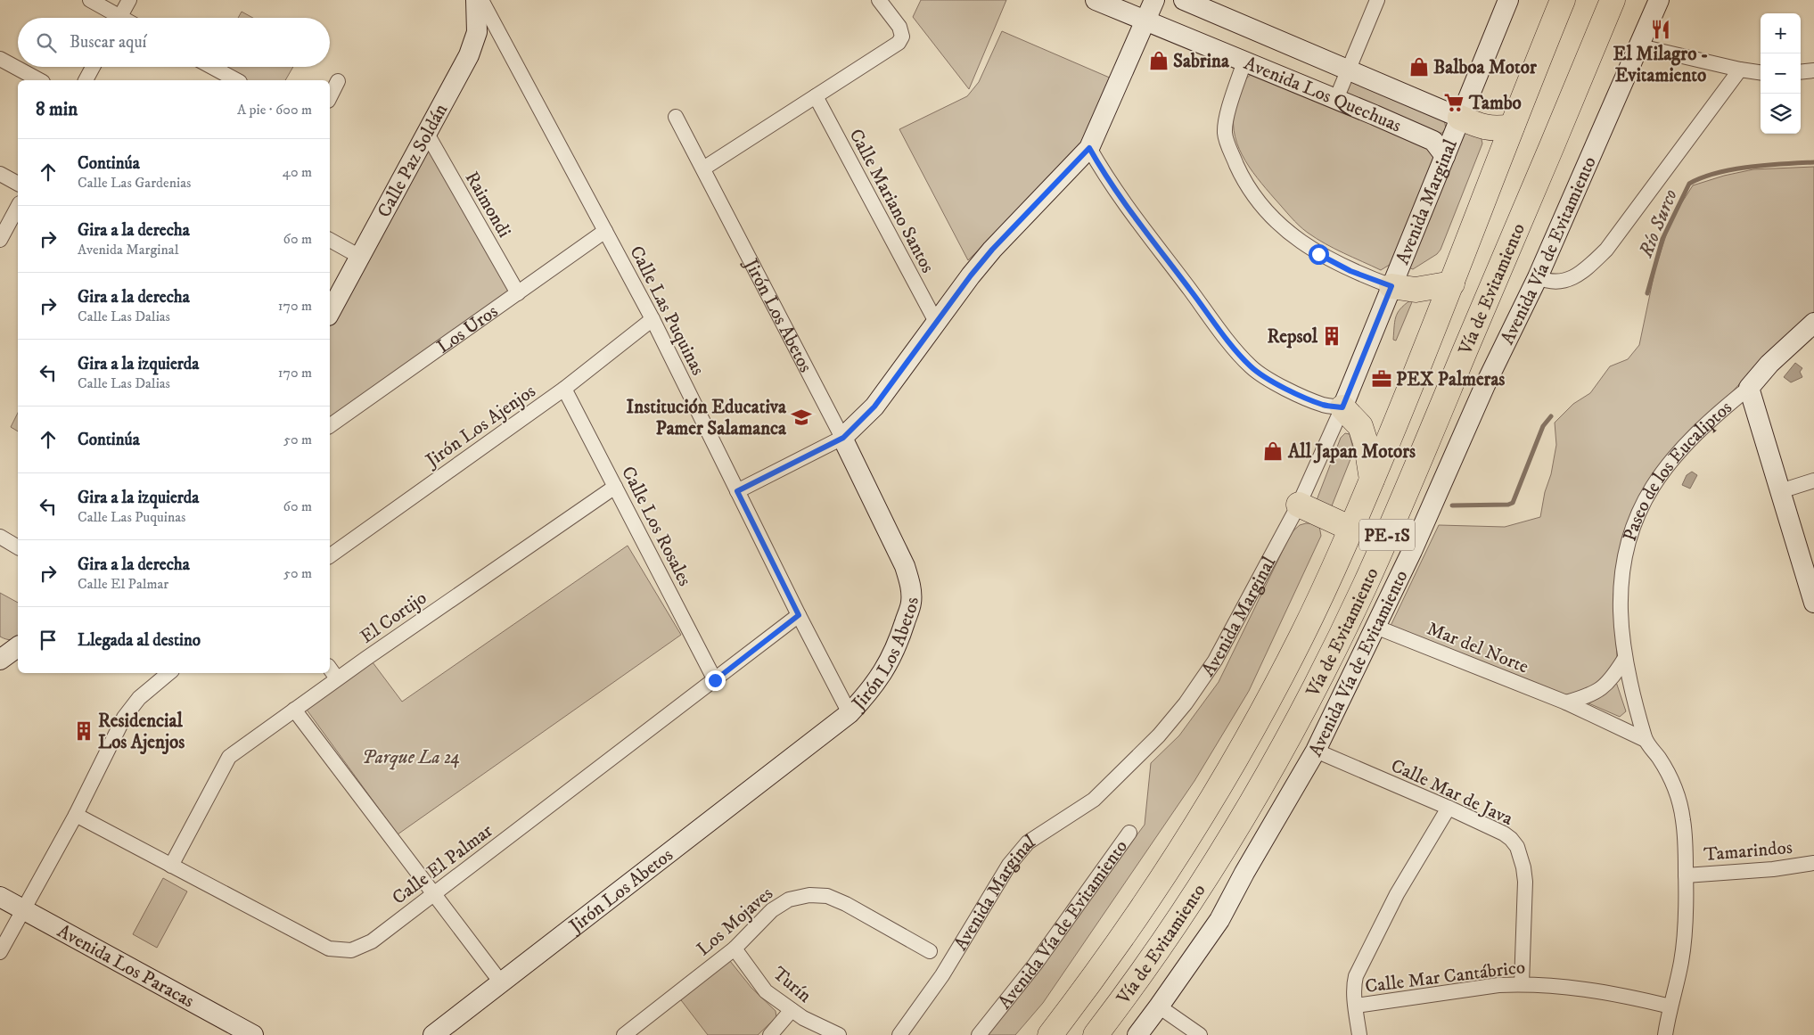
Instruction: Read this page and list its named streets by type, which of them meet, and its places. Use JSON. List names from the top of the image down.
{
  "streets": {
    "highway": ["Vía de Evitamiento", "PE-1S"],
    "street": [
      "Avenida Los Quechuas",
      "Calle Paz Soldán",
      "Calle Mariano Santos",
      "Avenida Marginal",
      "Raimondi",
      "Avenida Vía de Evitamiento",
      "Calle Las Puquinas",
      "Jirón Los Abetos",
      "Los Uros",
      "Jirón Los Ajenjos",
      "Paseo de los Eucaliptos",
      "Calle Los Rosales",
      "El Cortijo",
      "Mar del Norte",
      "Calle Mar de Java",
      "Tamarindos",
      "Calle El Palmar",
      "Los Mojaves",
      "Avenida Los Paracas",
      "Calle Mar Cantábrico",
      "Turín"
    ]
  },
  "crossings": [
    ["Avenida Los Quechuas", "Avenida Marginal"],
    ["Calle Paz Soldán", "Raimondi"],
    ["Raimondi", "Los Uros"],
    ["Avenida Vía de Evitamiento", "Mar del Norte"],
    ["Avenida Vía de Evitamiento", "Calle Mar de Java"],
    ["Calle Las Puquinas", "Jirón Los Abetos"],
    ["Calle Las Puquinas", "Los Uros"],
    ["Calle Las Puquinas", "Jirón Los Ajenjos"],
    ["Calle Las Puquinas", "Calle El Palmar"],
    ["Jirón Los Ajenjos", "Calle Los Rosales"],
    ["Paseo de los Eucaliptos", "Mar del Norte"],
    ["Calle Los Rosales", "El Cortijo"],
    ["Calle Los Rosales", "Calle El Palmar"],
    ["El Cortijo", "Calle El Palmar"],
    ["Calle Mar de Java", "Calle Mar Cantábrico"],
    ["Los Mojaves", "Turín"]
  ],
  "water": ["Río Surco"],
  "parks": ["Parque La 24"],
  "places": {
    "restaurant": ["El Milagro - Evitamiento"],
    "shop": ["Sabrina", "Balboa Motor", "All Japan Motors"],
    "supermarket": ["Tambo"],
    "building": ["Repsol", "Residencial Los Ajenjos"],
    "office": ["PEX Palmeras"],
    "school or university": ["Institución Educativa Pamer Salamanca"]
  },
  "page": {
    "map_buttons": ["+", "−"],
    "search": "Buscar aquí",
    "heading": ["8 min", "A pie · 600 m"],
    "list": [
      ["Continúa", "Calle Las Gardenias", "40 m"],
      ["Gira a la derecha", "Avenida Marginal", "60 m"],
      ["Gira a la derecha", "Calle Las Dalias", "170 m"],
      ["Gira a la izquierda", "Calle Las Dalias", "170 m"],
      ["Continúa", "50 m"],
      ["Gira a la izquierda", "Calle Las Puquinas", "60 m"],
      ["Gira a la derecha", "Calle El Palmar", "50 m"],
      "Llegada al destino"
    ]
  }
}
